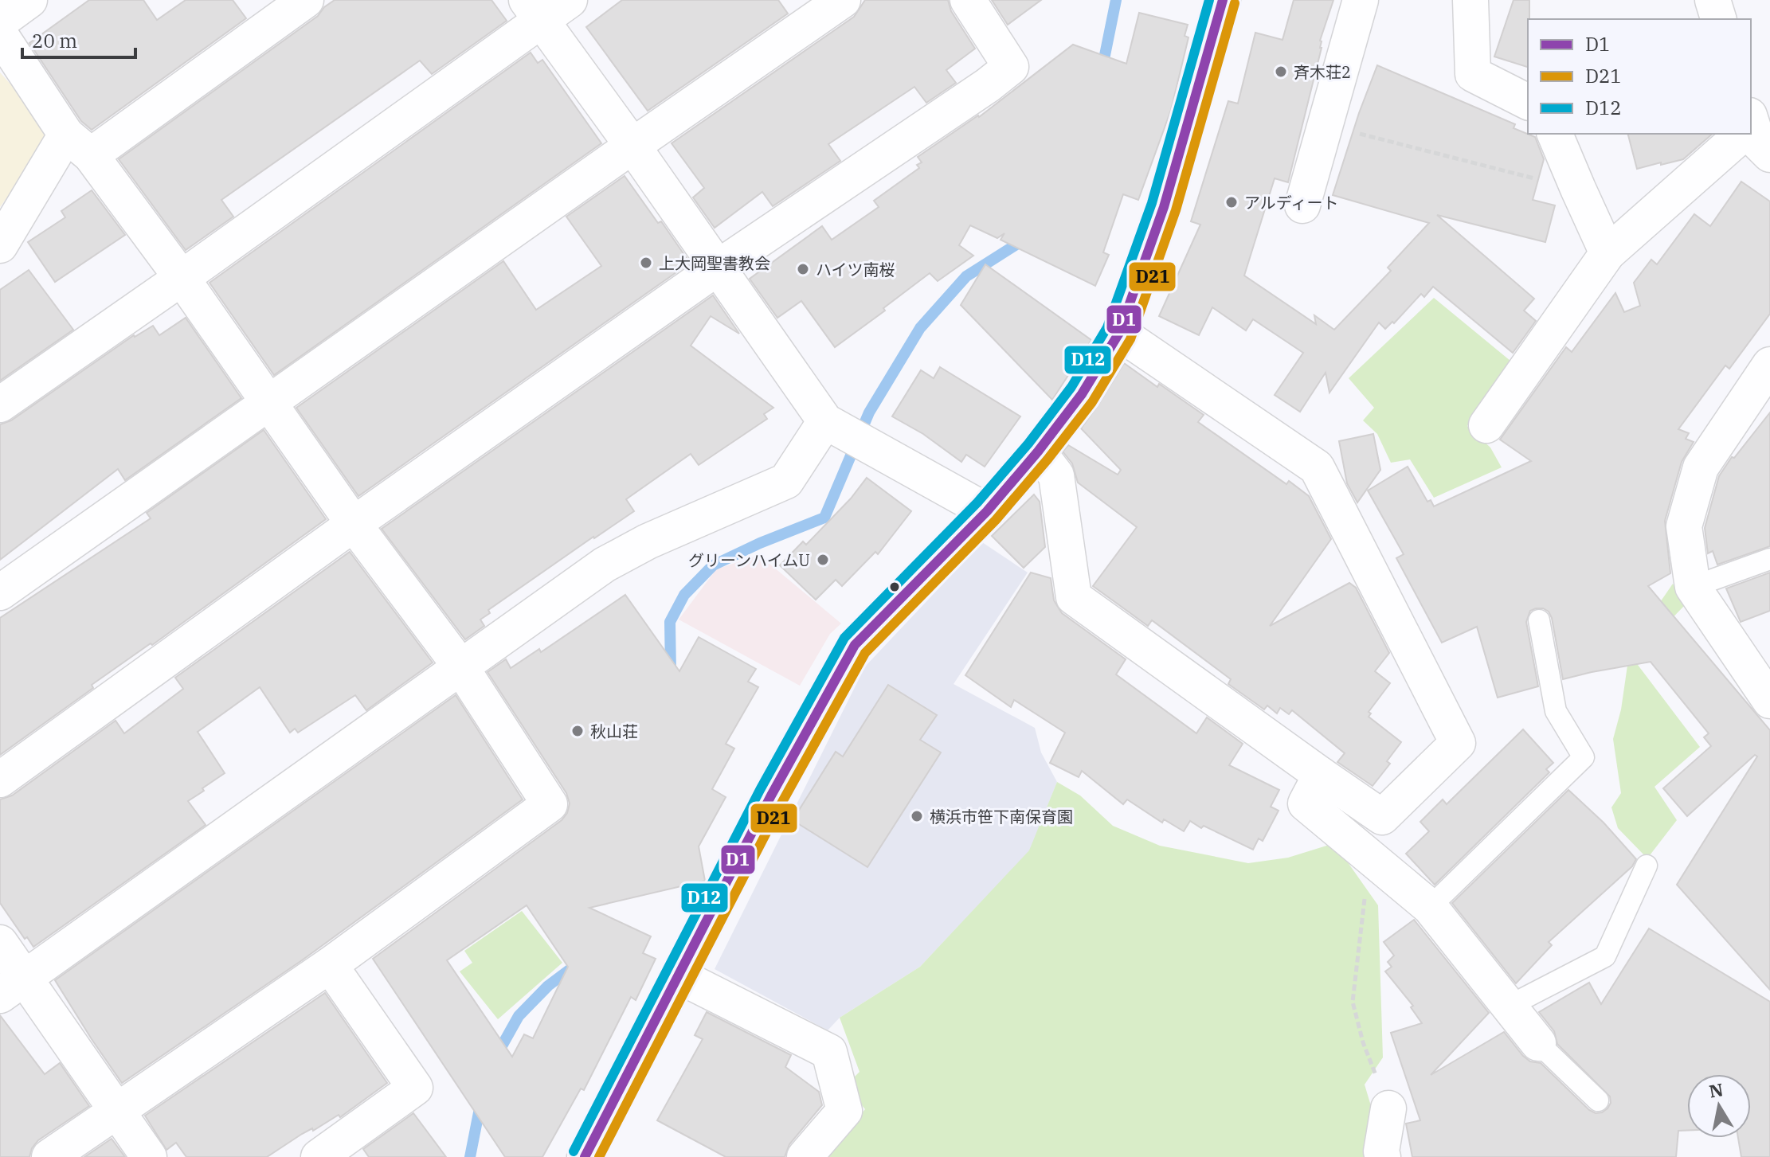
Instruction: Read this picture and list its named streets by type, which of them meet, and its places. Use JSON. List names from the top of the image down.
{
  "places": [
    "斉木荘2",
    "アルディート",
    "上大岡聖書教会",
    "ハイツ南桜",
    "グリーンハイムU",
    "秋山荘",
    "横浜市笹下南保育園"
  ],
  "lines": ["transit line D1", "transit line D12", "transit line D21"],
  "legend": ["D1", "D21", "D12"],
  "scale_bar": "20 m",
  "north": "top"
}
